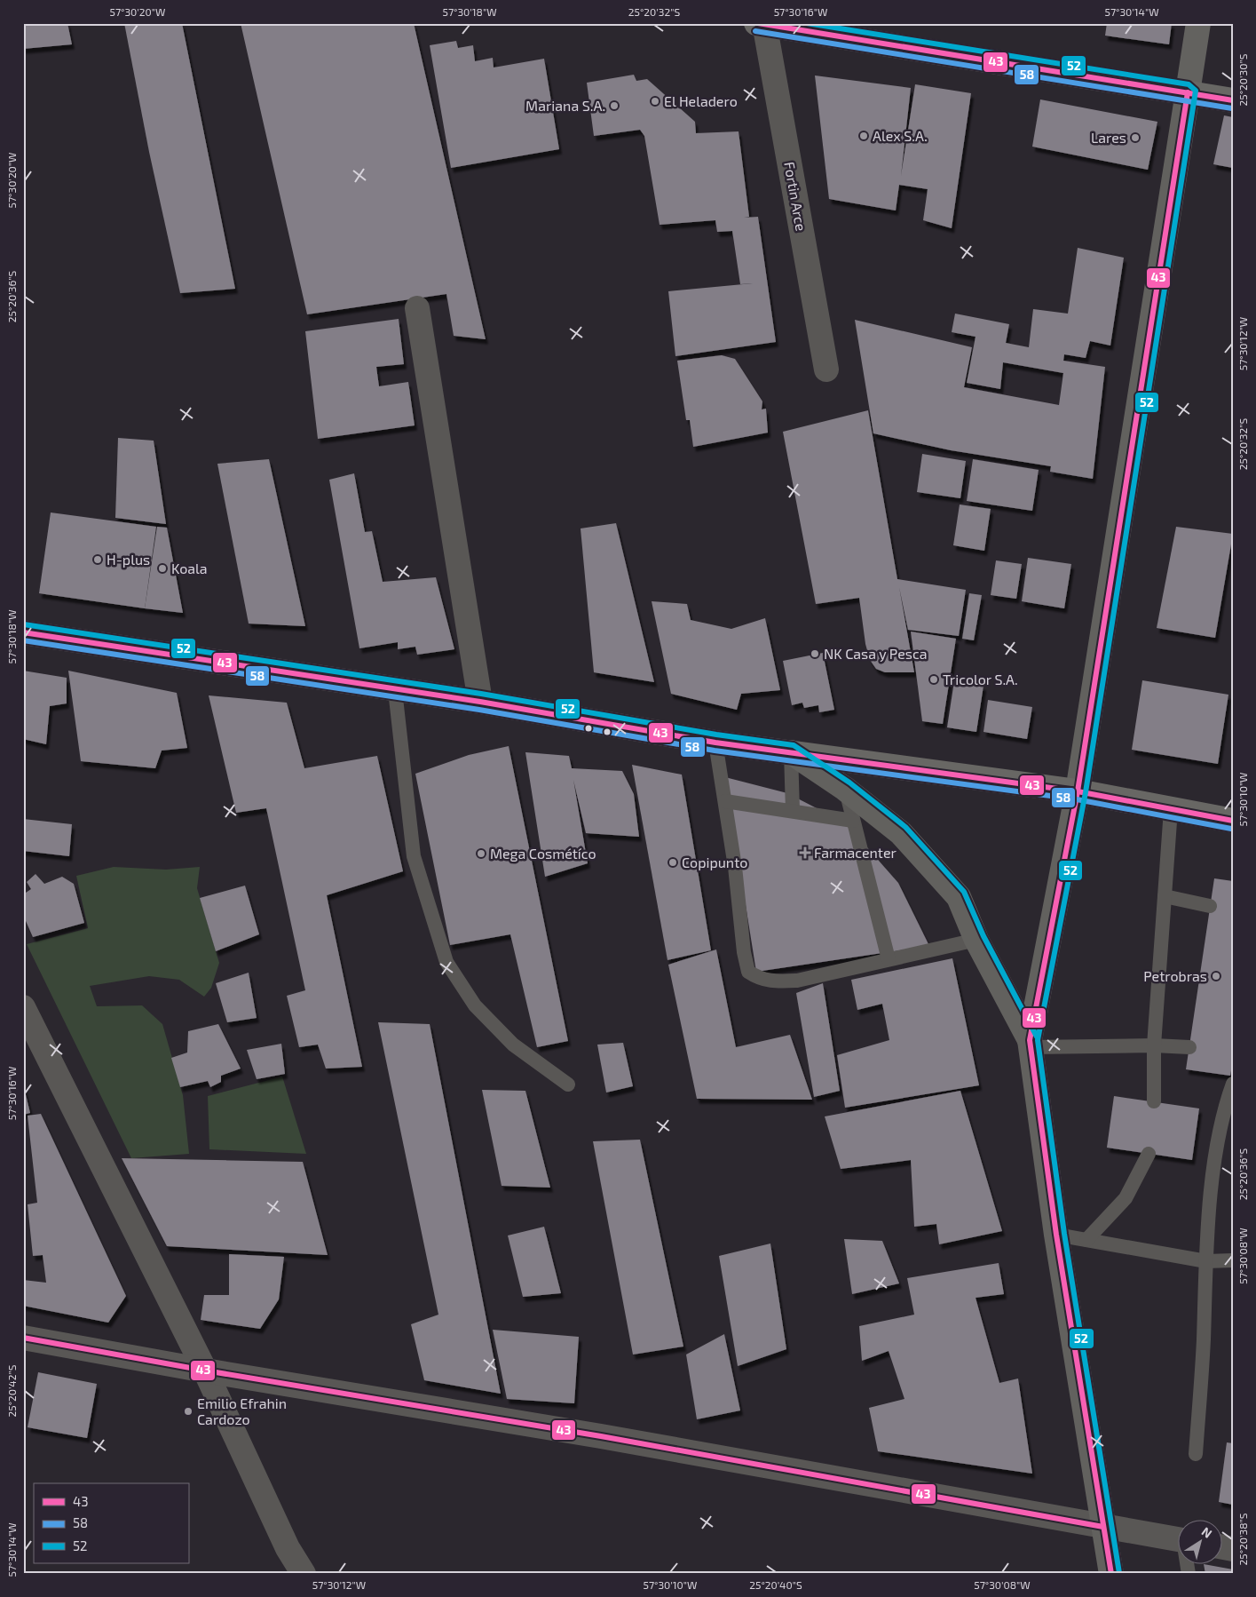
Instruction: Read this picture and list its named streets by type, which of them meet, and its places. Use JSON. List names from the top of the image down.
{
  "streets": {
    "street": ["Fortin Arce"]
  },
  "places": {
    "other": [
      "El Heladero",
      "Mariana S.A.",
      "Alex S.A.",
      "Lares",
      "H-plus",
      "Koala",
      "NK Casa y Pesca",
      "Tricolor S.A.",
      "Mega Cosmétíco",
      "Copipunto",
      "Petrobras",
      "Emilio Efrahin Cardozo"
    ],
    "health": ["Farmacenter"]
  },
  "lines": ["transit line 43", "transit line 52", "transit line 58"],
  "legend": ["43", "58", "52"],
  "north": "top right",
  "coordinates": [
    "57°30'20\"W",
    "57°30'18\"W",
    "25°20'32\"S",
    "57°30'16\"W",
    "57°30'14\"W",
    "25°20'30\"S",
    "25°20'36\"S",
    "57°30'12\"W",
    "57°30'10\"W",
    "57°30'08\"W",
    "25°20'42\"S",
    "25°20'38\"S",
    "25°20'40\"S"
  ]
}
